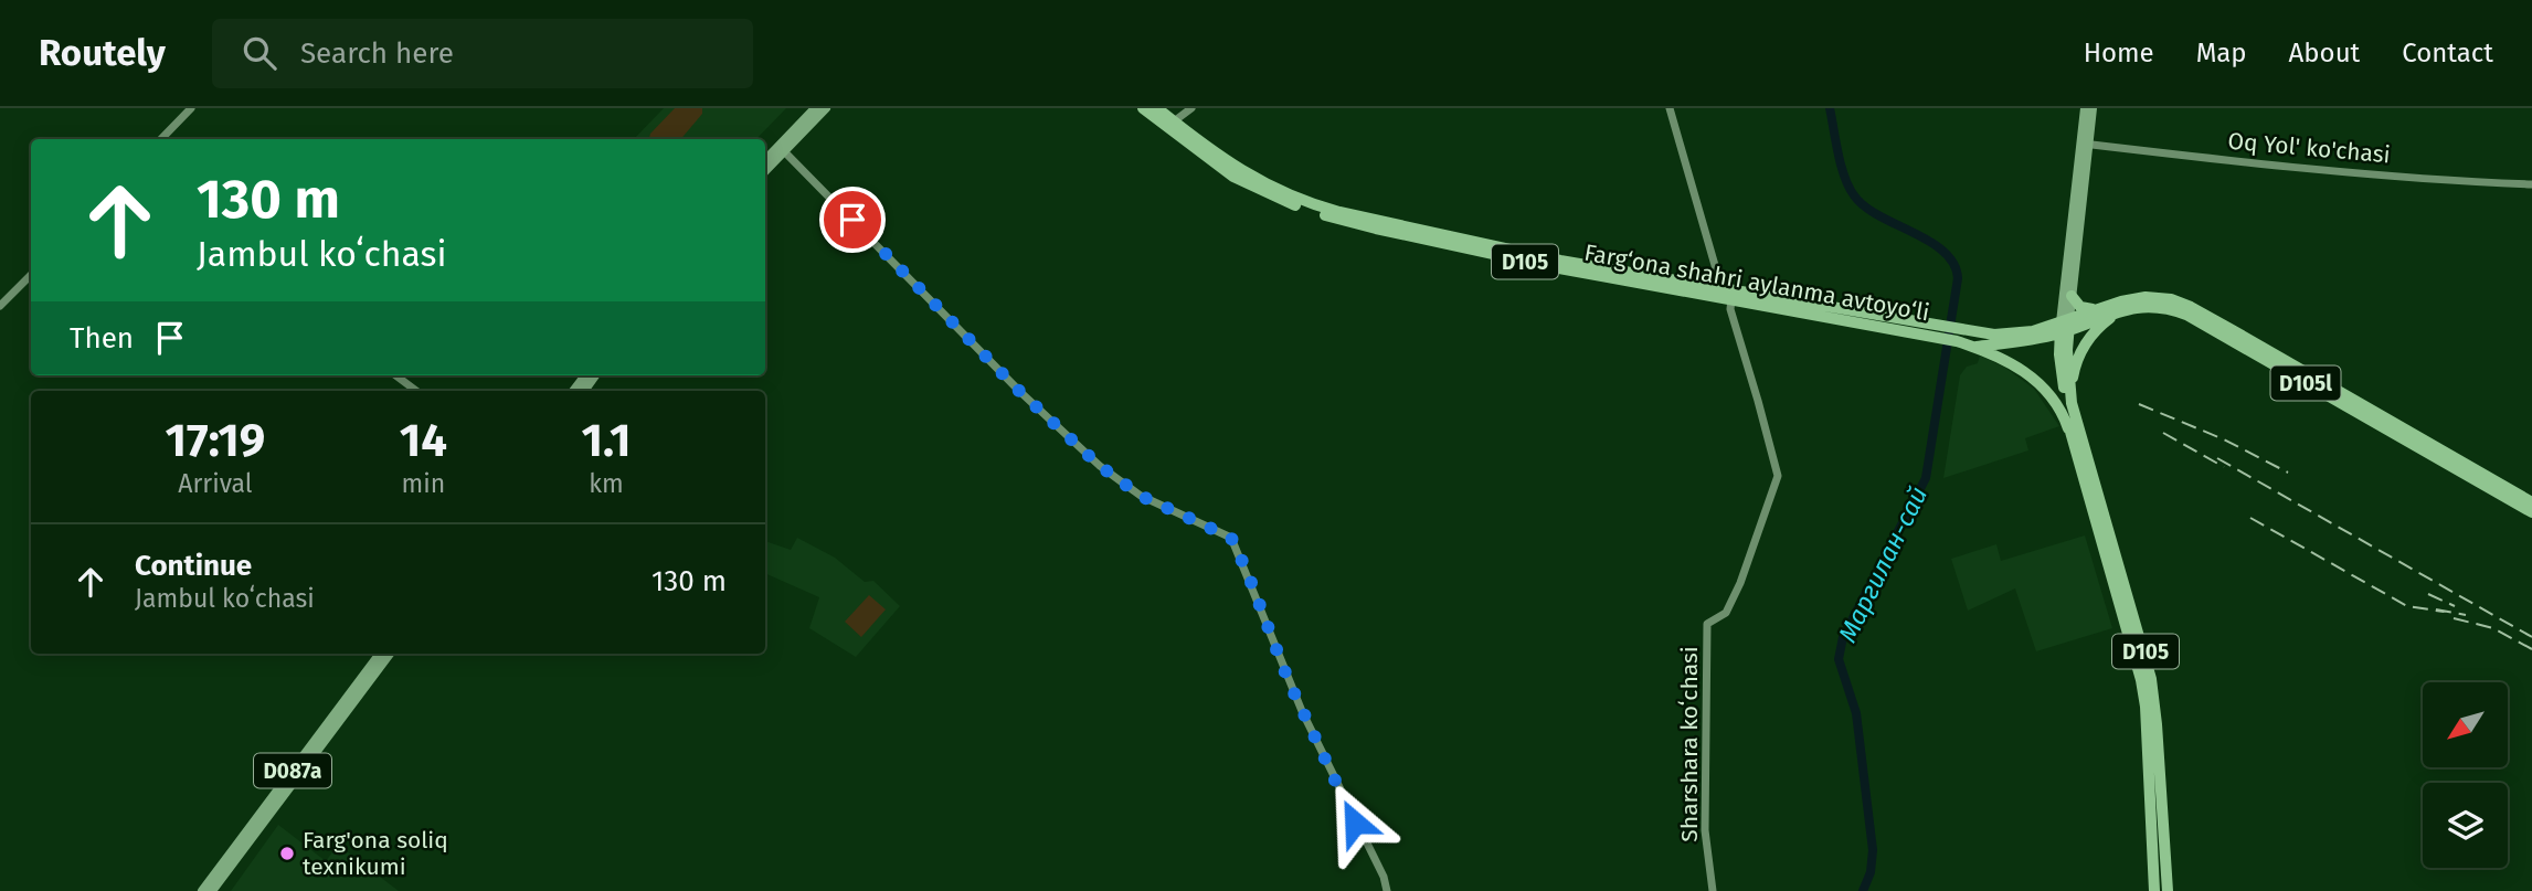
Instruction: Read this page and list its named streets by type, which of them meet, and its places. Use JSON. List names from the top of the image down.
{
  "streets": {
    "highway": ["D105", "Farg‘ona shahri aylanma avtoyo‘li", "D105l"],
    "main road": ["D087a"],
    "street": ["Oq Yol' ko'chasi", "Sharshara koʻchasi"]
  },
  "crossings": [
    ["D105", "Farg‘ona shahri aylanma avtoyo‘li"],
    ["D105", "D105l"],
    ["Farg‘ona shahri aylanma avtoyo‘li", "Sharshara koʻchasi"]
  ],
  "water": ["Маргилан-сай"],
  "places": ["Farg'ona soliq texnikumi"],
  "north": "bottom left",
  "page": {
    "header": "Routely",
    "search": "Search here",
    "nav": [
      "Home",
      "Map",
      "About",
      "Contact"
    ],
    "turn": ["130 m", "Jambul koʻchasi"],
    "then": "Then",
    "eta": [
      "17:19",
      "Arrival",
      "14",
      "min",
      "1.1",
      "km"
    ],
    "list": [
      {
        "name": "Continue",
        "note": "Jambul koʻchasi",
        "value": "130 m"
      }
    ]
  }
}
